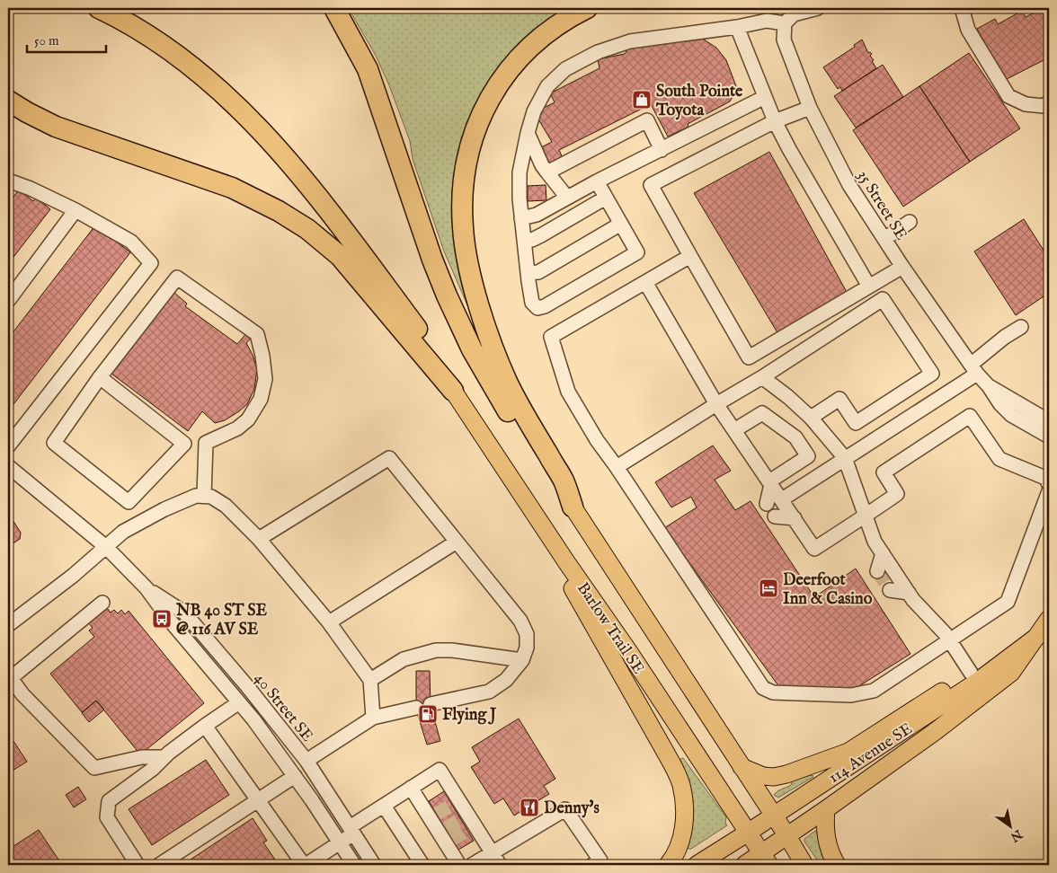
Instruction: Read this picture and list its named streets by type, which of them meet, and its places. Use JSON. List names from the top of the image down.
{
  "streets": {
    "main road": ["Barlow Trail SE", "114 Avenue SE"],
    "street": ["35 Street SE", "40 Street SE"]
  },
  "crossings": [
    ["Barlow Trail SE", "114 Avenue SE"]
  ],
  "places": {
    "shop": ["South Pointe Toyota"],
    "hotel": ["Deerfoot Inn & Casino"],
    "bus stop": ["NB 40 ST SE @ 116 AV SE"],
    "fuel station": ["Flying J"],
    "restaurant": ["Denny's"]
  },
  "scale_bar": "50 m",
  "north": "bottom right"
}
